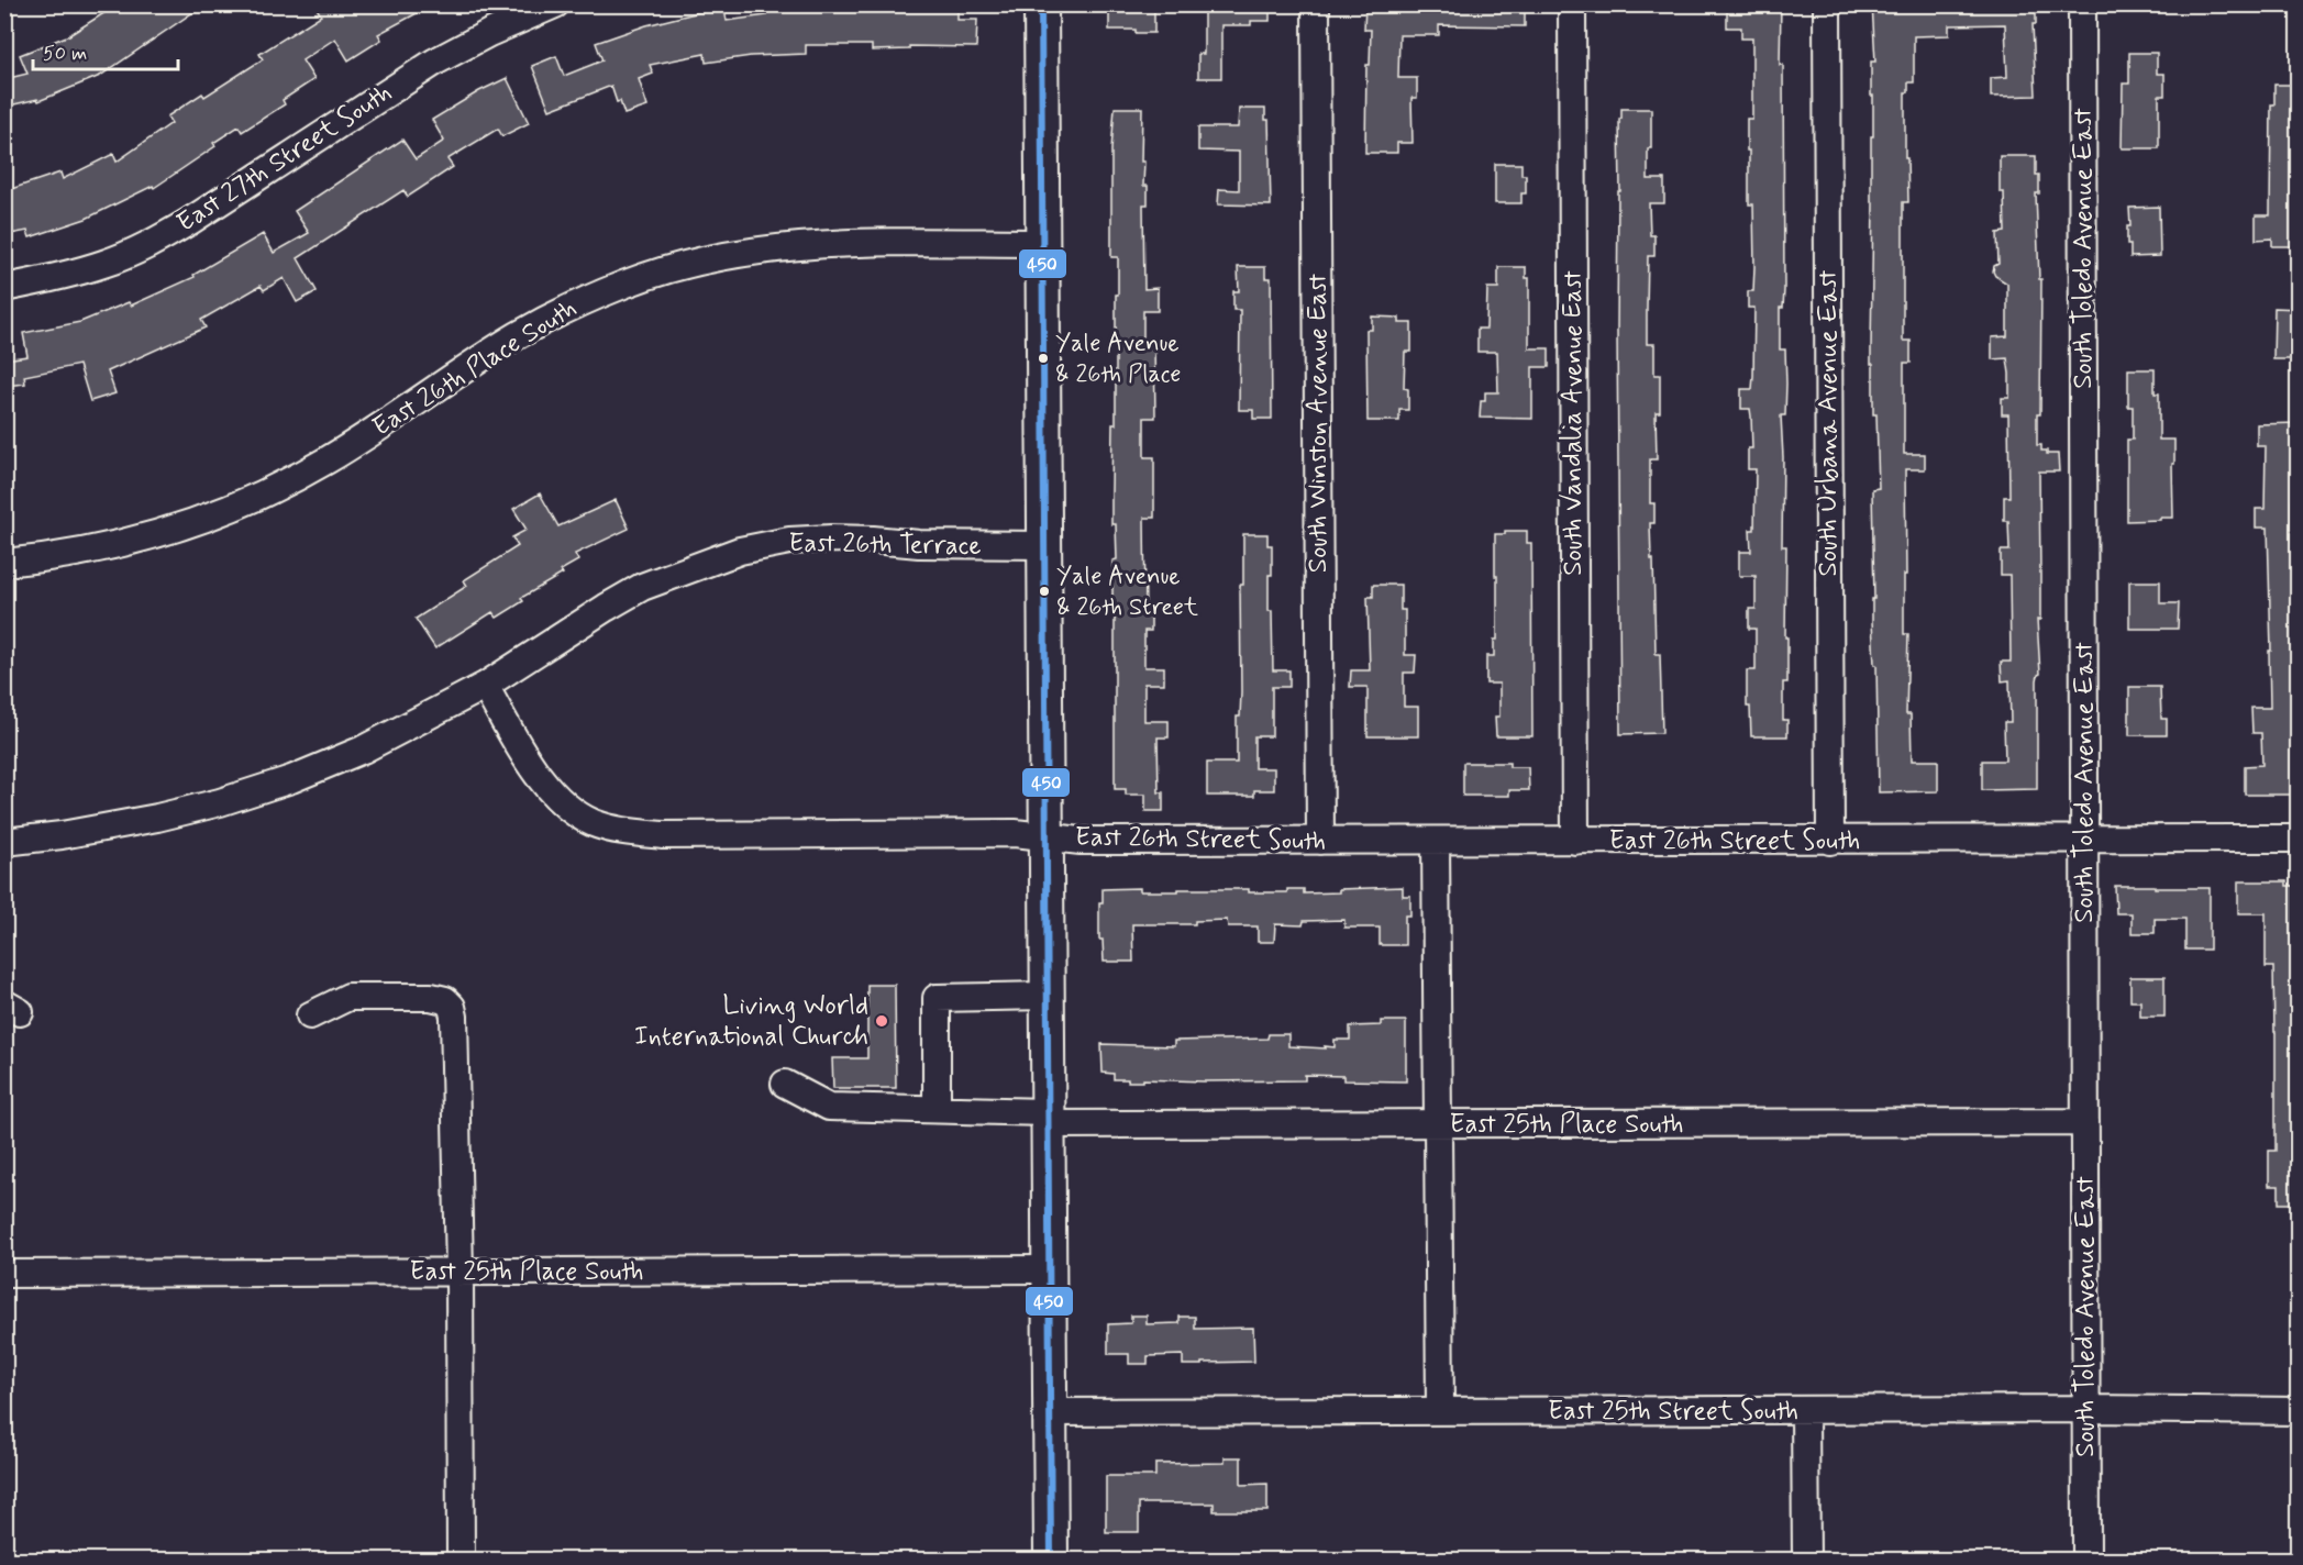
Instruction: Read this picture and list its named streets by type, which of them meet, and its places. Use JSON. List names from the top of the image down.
{
  "streets": {
    "street": [
      "East 27th Street South",
      "South Toledo Avenue East",
      "East 26th Place South",
      "South Winston Avenue East",
      "South Vandalia Avenue East",
      "South Urbana Avenue East",
      "East 26th Terrace",
      "East 26th Street South",
      "East 25th Place South",
      "East 25th Street South"
    ]
  },
  "crossings": [
    ["South Toledo Avenue East", "East 26th Street South"],
    ["South Toledo Avenue East", "East 25th Place South"],
    ["South Toledo Avenue East", "East 25th Street South"],
    ["South Winston Avenue East", "East 26th Street South"],
    ["South Vandalia Avenue East", "East 26th Street South"],
    ["South Urbana Avenue East", "East 26th Street South"],
    ["East 26th Terrace", "East 26th Street South"]
  ],
  "places": ["Yale Avenue & 26th Place", "Yale Avenue & 26th Street", "Living World International Church"],
  "lines": ["transit line 450"],
  "scale_bar": "50 m"
}
